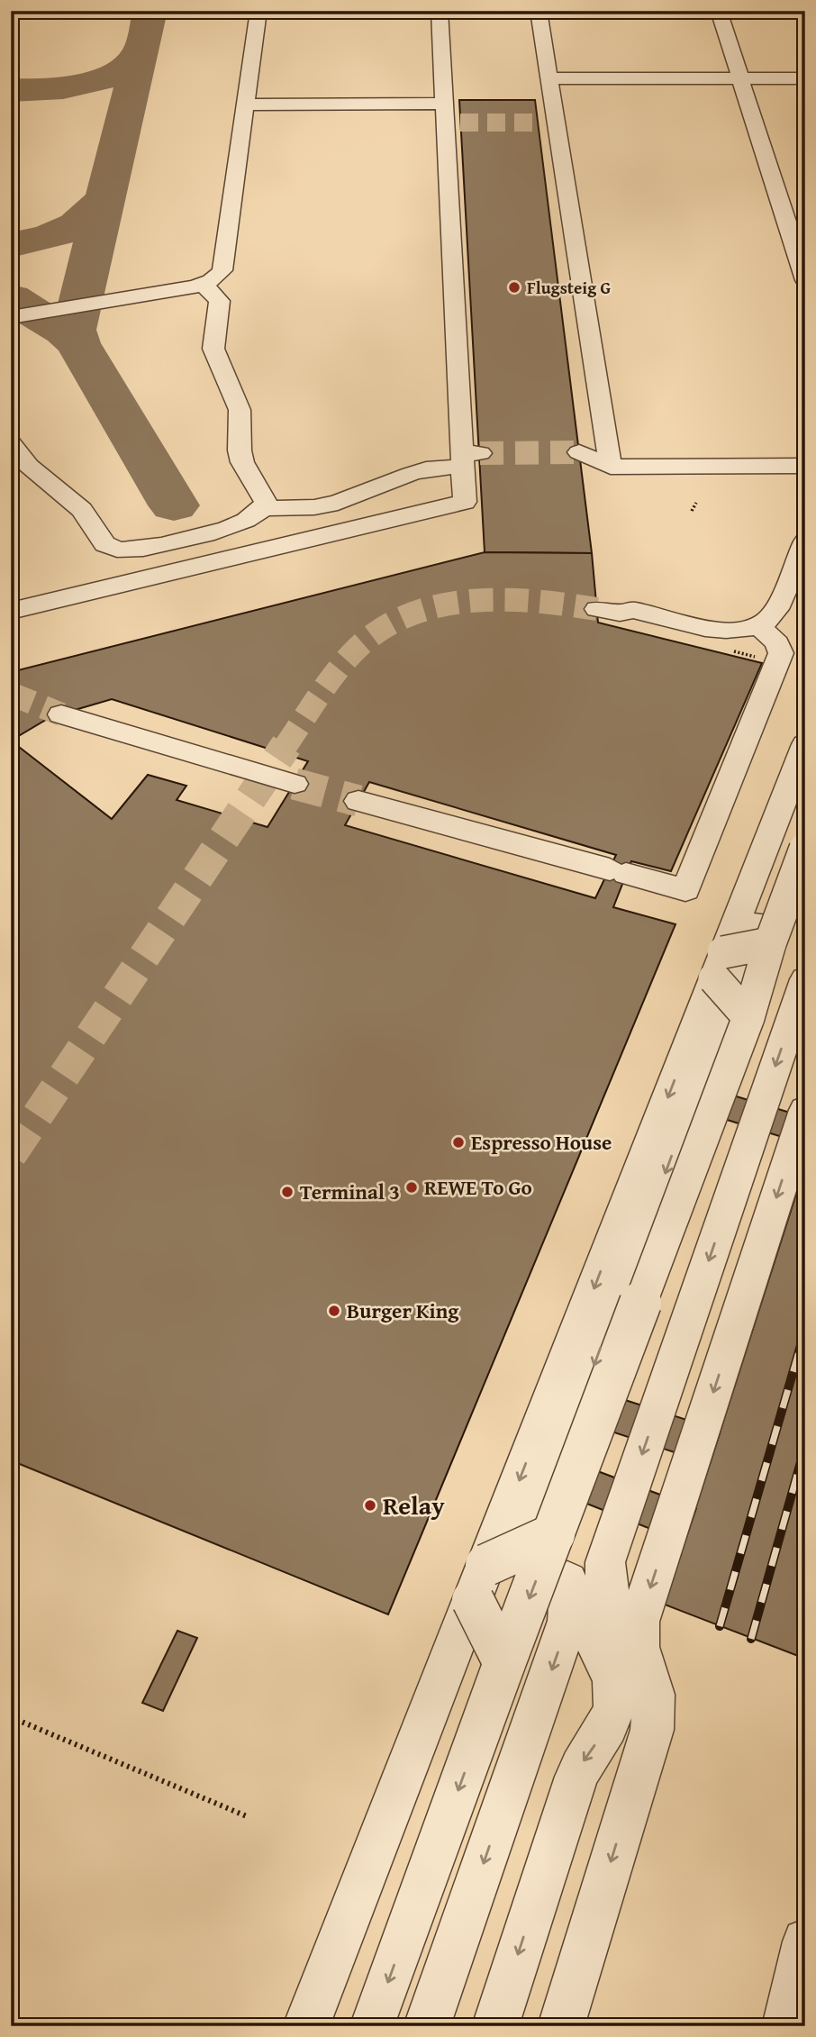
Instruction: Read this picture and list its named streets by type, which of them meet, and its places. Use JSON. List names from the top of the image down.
{
  "places": [
    "Flugsteig G",
    "Espresso House",
    "REWE To Go",
    "Terminal 3",
    "Burger King",
    "Relay"
  ]
}
